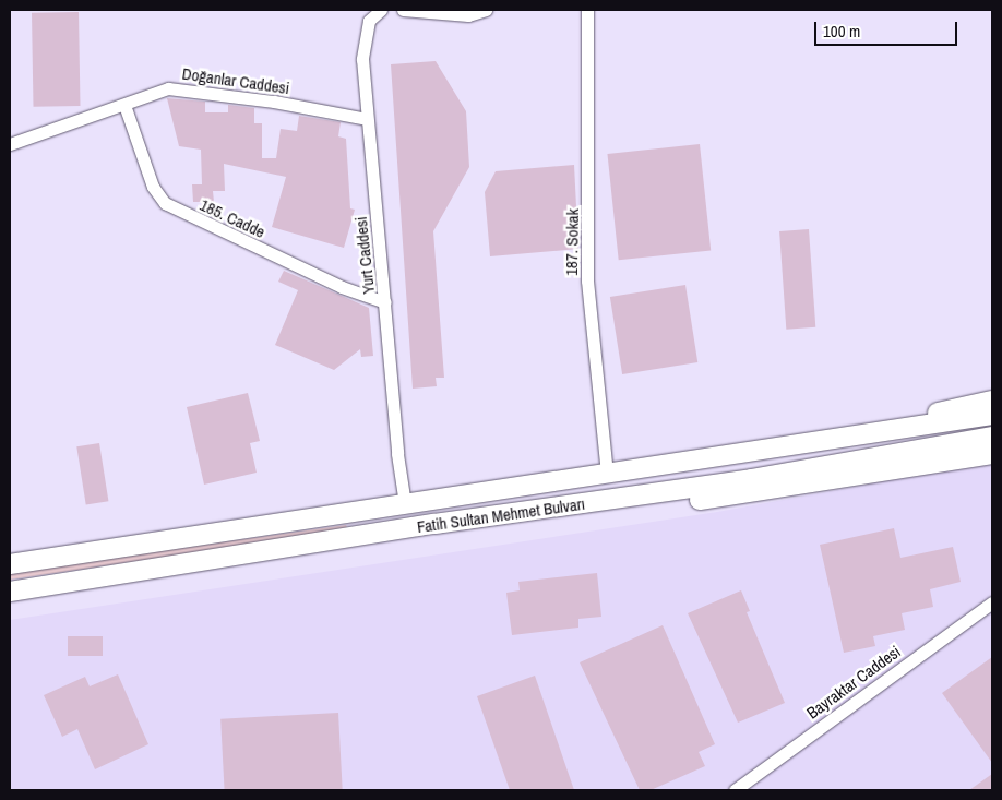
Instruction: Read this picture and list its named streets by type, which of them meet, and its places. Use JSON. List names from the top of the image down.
{
  "streets": {
    "highway": ["Fatih Sultan Mehmet Bulvarı"],
    "street": [
      "Doğanlar Caddesi",
      "185. Cadde",
      "187. Sokak",
      "Yurt Caddesi",
      "Bayraktar Caddesi"
    ]
  },
  "crossings": [
    ["Doğanlar Caddesi", "185. Cadde"],
    ["Doğanlar Caddesi", "Yurt Caddesi"],
    ["185. Cadde", "Yurt Caddesi"],
    ["187. Sokak", "Fatih Sultan Mehmet Bulvarı"],
    ["Yurt Caddesi", "Fatih Sultan Mehmet Bulvarı"]
  ],
  "scale_bar": "100 m"
}
